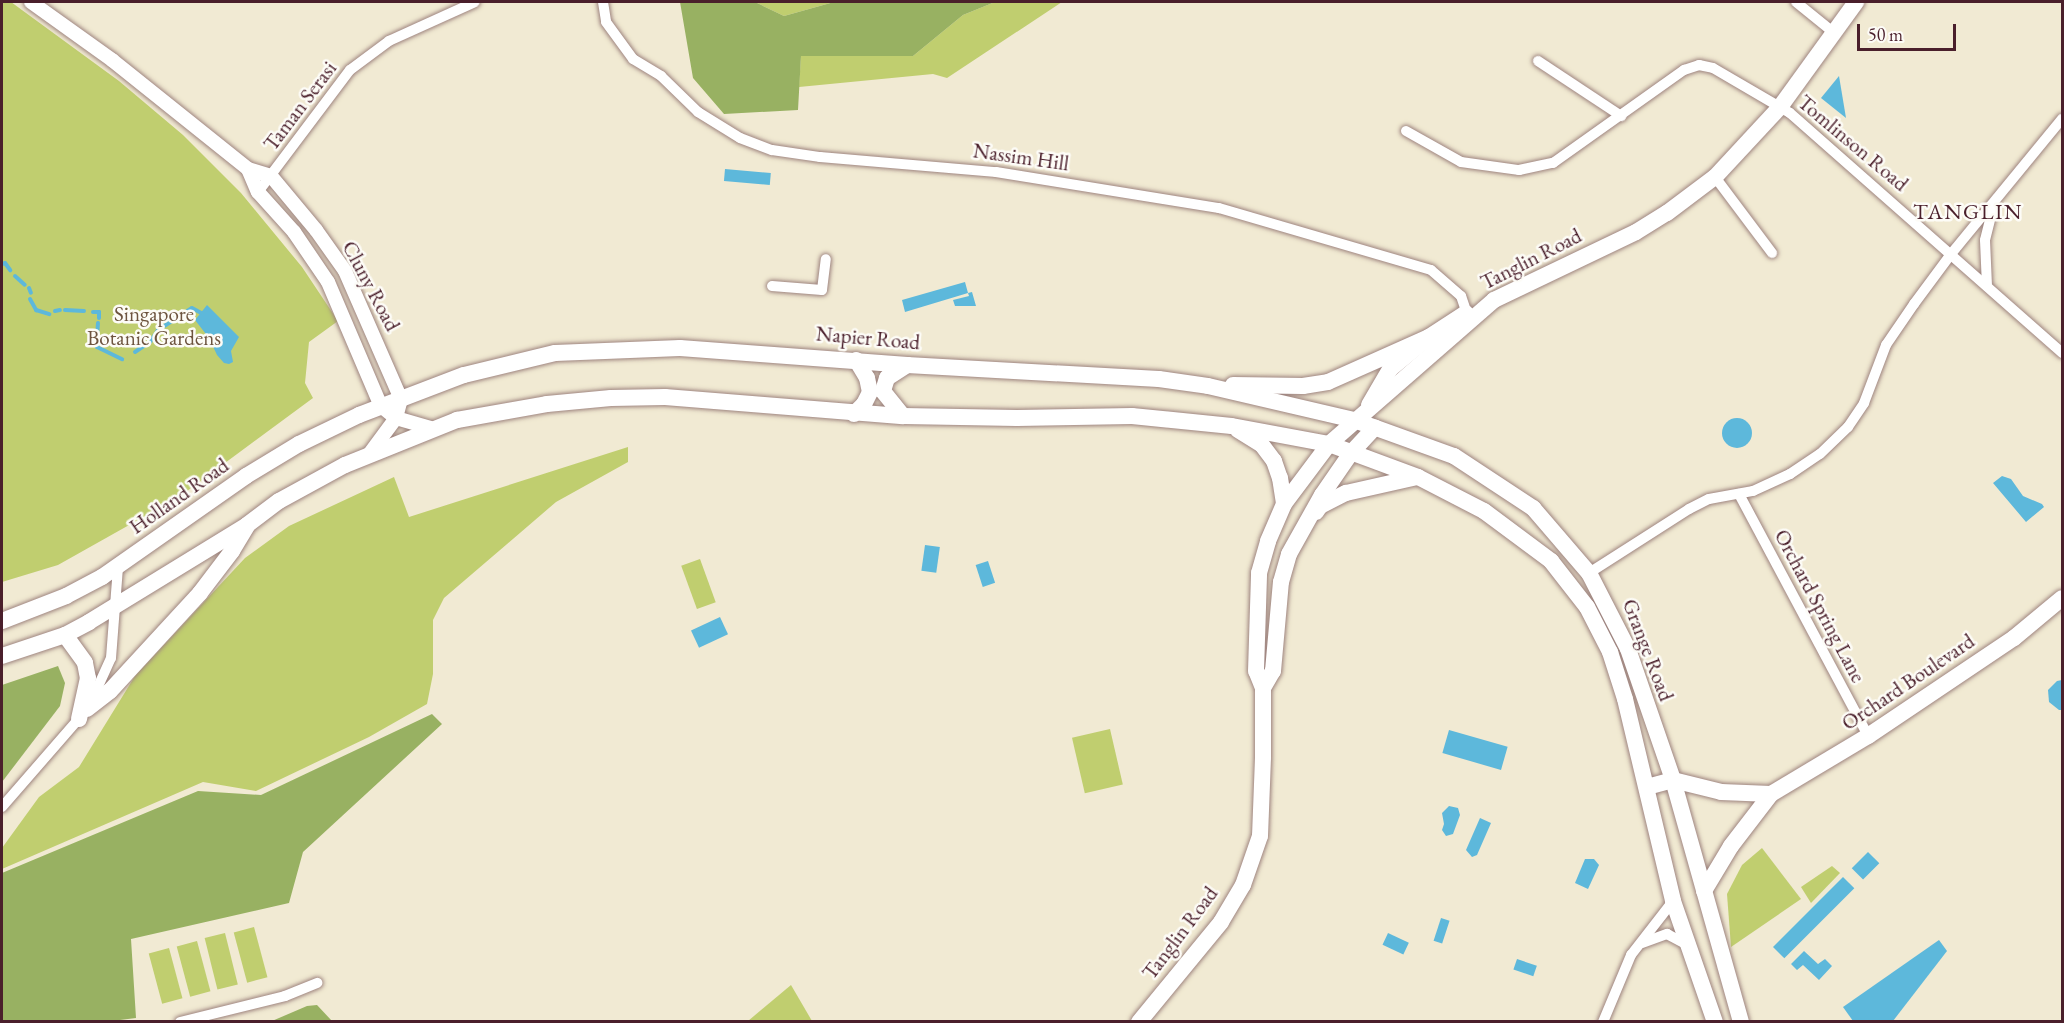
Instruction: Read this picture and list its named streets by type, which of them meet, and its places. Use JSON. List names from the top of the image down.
{
  "streets": {
    "main road": [
      "Tanglin Road",
      "Napier Road",
      "Holland Road",
      "Grange Road",
      "Orchard Boulevard"
    ],
    "street": [
      "Taman Serasi",
      "Tomlinson Road",
      "Nassim Hill",
      "Cluny Road",
      "Orchard Spring Lane"
    ]
  },
  "crossings": [
    ["Taman Serasi", "Cluny Road"],
    ["Tomlinson Road", "Tanglin Road"],
    ["Tanglin Road", "Napier Road"],
    ["Tanglin Road", "Grange Road"],
    ["Cluny Road", "Napier Road"],
    ["Cluny Road", "Holland Road"],
    ["Napier Road", "Holland Road"],
    ["Napier Road", "Grange Road"],
    ["Orchard Spring Lane", "Orchard Boulevard"],
    ["Grange Road", "Orchard Boulevard"]
  ],
  "districts": ["TANGLIN"],
  "parks": ["Singapore Botanic Gardens"],
  "scale_bar": "50 m"
}
